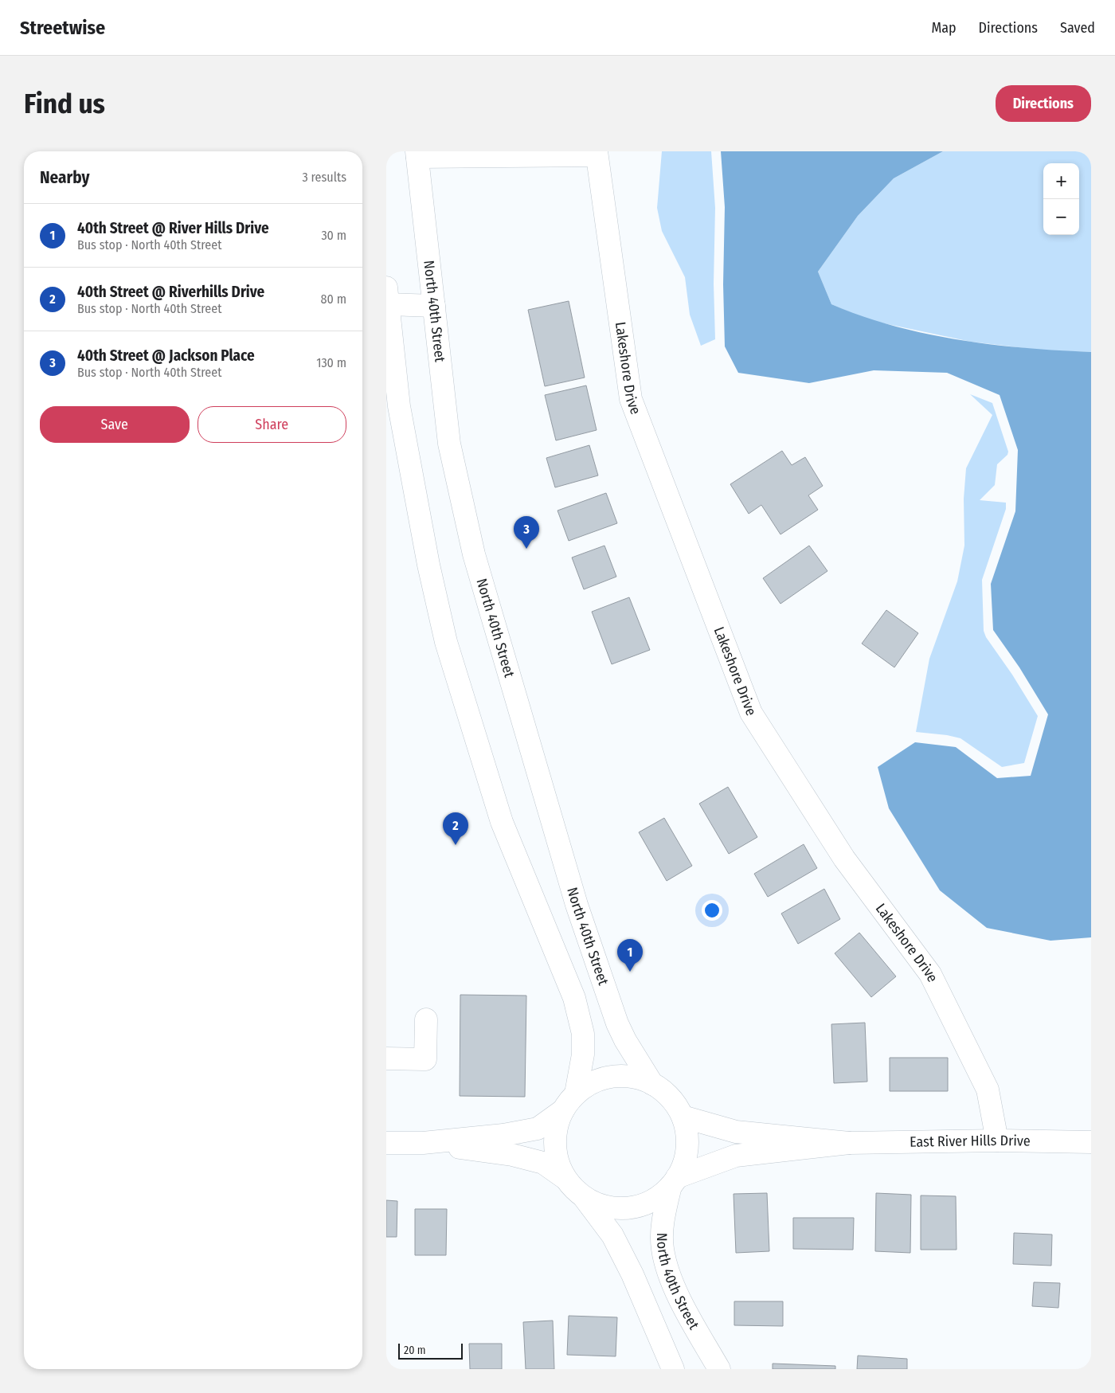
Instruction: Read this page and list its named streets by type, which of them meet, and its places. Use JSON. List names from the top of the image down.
{
  "streets": {
    "main road": ["North 40th Street", "Lakeshore Drive", "East River Hills Drive"]
  },
  "crossings": [
    ["North 40th Street", "East River Hills Drive"],
    ["Lakeshore Drive", "East River Hills Drive"]
  ],
  "scale_bar": "20 m",
  "page": {
    "header": "Streetwise",
    "nav": ["Map", "Directions", "Saved"],
    "buttons": [
      "Directions",
      ["Save", "Share"]
    ],
    "title": "Find us",
    "heading": ["Nearby", "3 results"],
    "map_buttons": ["+", "−"],
    "list": [
      {
        "mark": "1",
        "name": "40th Street @ River Hills Drive",
        "note": "Bus stop · North 40th Street",
        "value": "30 m"
      },
      {
        "mark": "2",
        "name": "40th Street @ Riverhills Drive",
        "note": "Bus stop · North 40th Street",
        "value": "80 m"
      },
      {
        "mark": "3",
        "name": "40th Street @ Jackson Place",
        "note": "Bus stop · North 40th Street",
        "value": "130 m"
      }
    ],
    "pins": ["3", "2", "1"],
    "scale": "20 m"
  }
}
